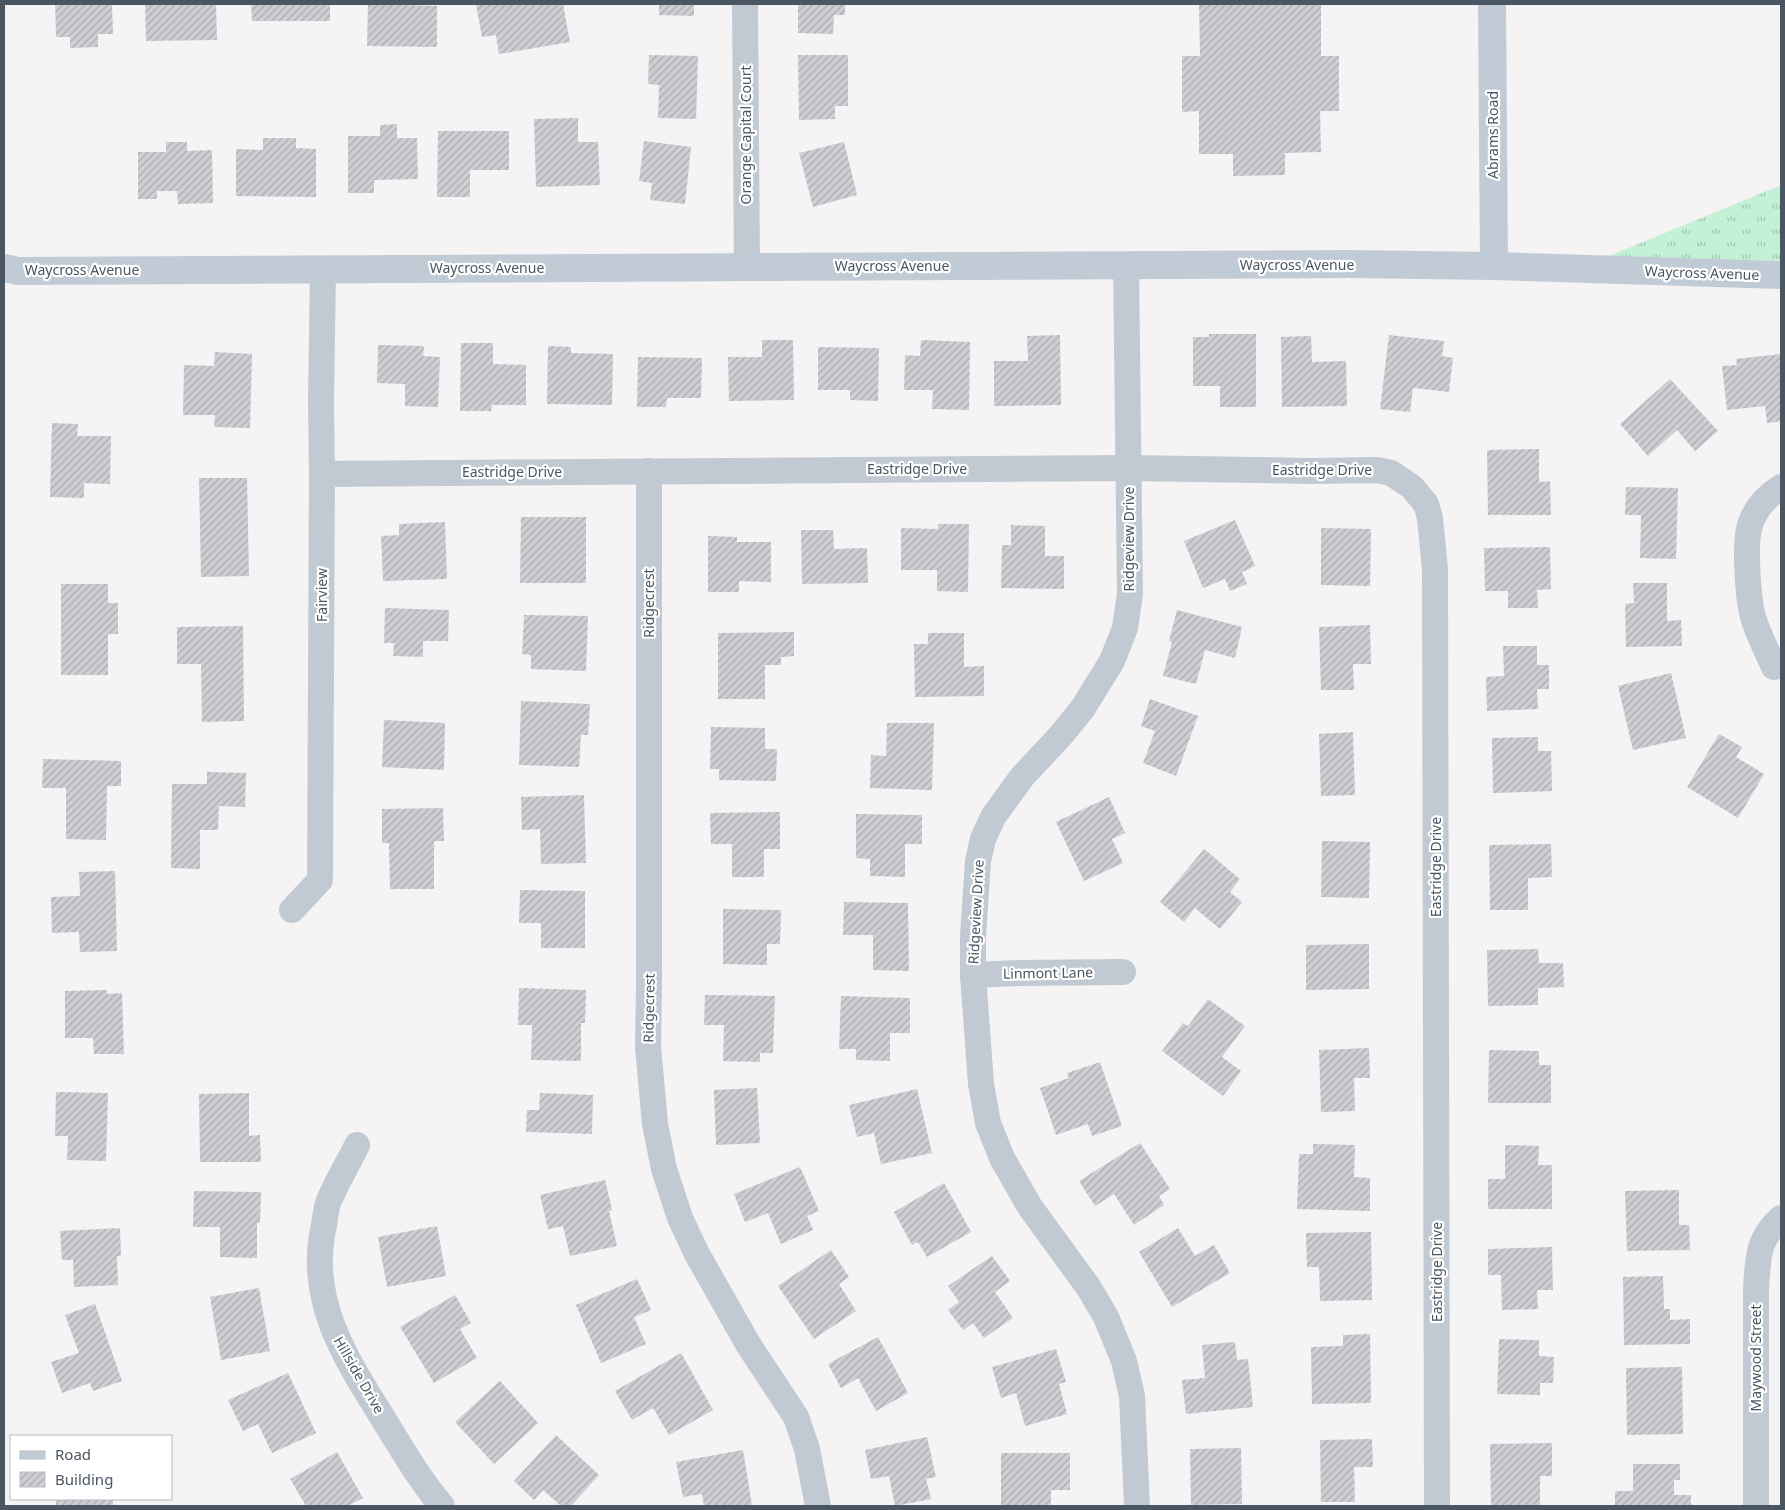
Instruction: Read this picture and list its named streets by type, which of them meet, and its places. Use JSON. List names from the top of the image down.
{
  "streets": {
    "street": [
      "Orange Capital Court",
      "Abrams Road",
      "Waycross Avenue",
      "Eastridge Drive",
      "Ridgeview Drive",
      "Fairview",
      "Ridgecrest",
      "Linmont Lane",
      "Maywood Street",
      "Hillside Drive"
    ]
  },
  "crossings": [
    ["Orange Capital Court", "Waycross Avenue"],
    ["Abrams Road", "Waycross Avenue"],
    ["Waycross Avenue", "Ridgeview Drive"],
    ["Waycross Avenue", "Fairview"],
    ["Eastridge Drive", "Ridgeview Drive"],
    ["Eastridge Drive", "Fairview"],
    ["Eastridge Drive", "Ridgecrest"],
    ["Ridgeview Drive", "Linmont Lane"]
  ],
  "legend": ["Road", "Building"]
}
